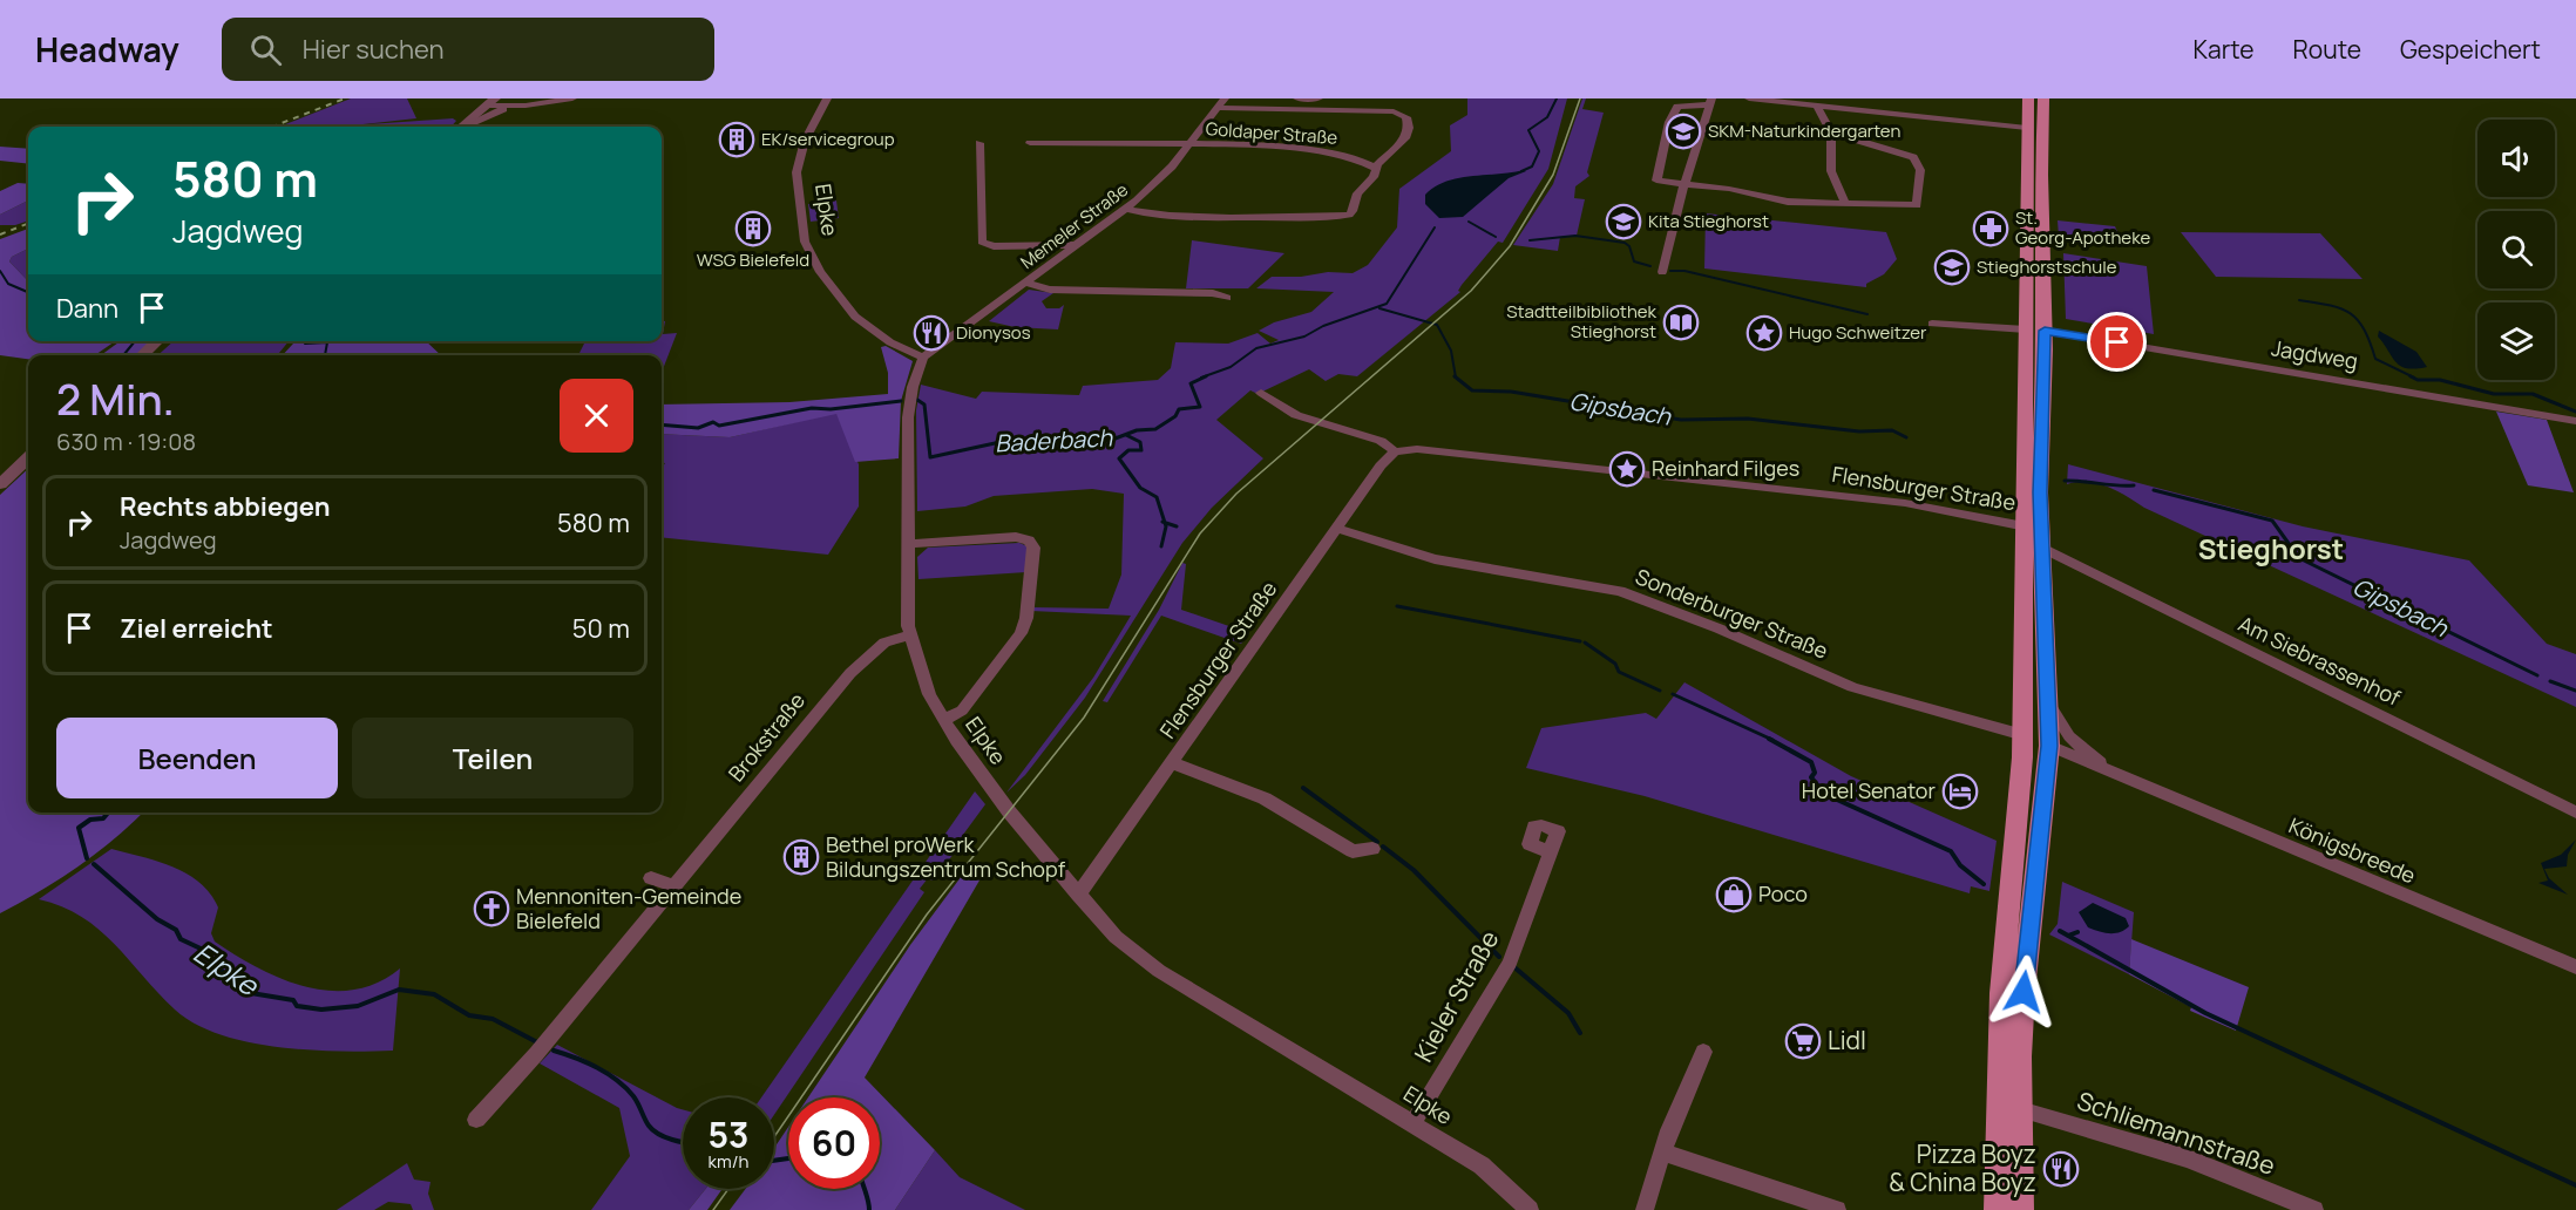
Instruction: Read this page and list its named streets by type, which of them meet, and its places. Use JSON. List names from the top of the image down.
{
  "streets": {
    "street": [
      "Goldaper Straße",
      "Elpke",
      "Memeler Straße",
      "Jagdweg",
      "Flensburger Straße",
      "Sonderburger Straße",
      "Am Siebrassenhof",
      "Brokstraße",
      "Königsbreede",
      "Kieler Straße",
      "Schliemannstraße"
    ]
  },
  "crossings": [
    ["Goldaper Straße", "Memeler Straße"],
    ["Elpke", "Memeler Straße"],
    ["Elpke", "Flensburger Straße"],
    ["Elpke", "Brokstraße"],
    ["Elpke", "Kieler Straße"],
    ["Flensburger Straße", "Sonderburger Straße"]
  ],
  "districts": ["Stieghorst"],
  "water": ["Gipsbach", "Baderbach", "Elpke"],
  "places": {
    "school or university": ["SKM-Naturkindergarten", "Kita Stieghorst", "Stieghorstschule"],
    "building": ["EK/servicegroup", "WSG Bielefeld", "Bethel proWerk Bildungszentrum Schopf"],
    "pharmacy": ["St. Georg-Apotheke"],
    "library": ["Stadtteilbibliothek Stieghorst"],
    "restaurant": ["Dionysos", "Pizza Boyz & China Boyz"],
    "place": ["Hugo Schweitzer", "Reinhard Filges"],
    "hotel": ["Hotel Senator"],
    "shop": ["Poco"],
    "church": ["Mennoniten-Gemeinde Bielefeld"],
    "supermarket": ["Lidl"]
  },
  "page": {
    "header": "Headway",
    "search": "Hier suchen",
    "nav": ["Karte", "Route", "Gespeichert"],
    "turn": ["580 m", "Jagdweg"],
    "then": "Dann",
    "heading": ["2 Min.", "630 m · 19:08"],
    "list": [
      {
        "name": "Rechts abbiegen",
        "note": "Jagdweg",
        "value": "580 m"
      },
      {
        "name": "Ziel erreicht",
        "value": "50 m"
      }
    ],
    "buttons": ["Beenden", "Teilen"],
    "speed": "53 km/h",
    "limit": "60"
  }
}
